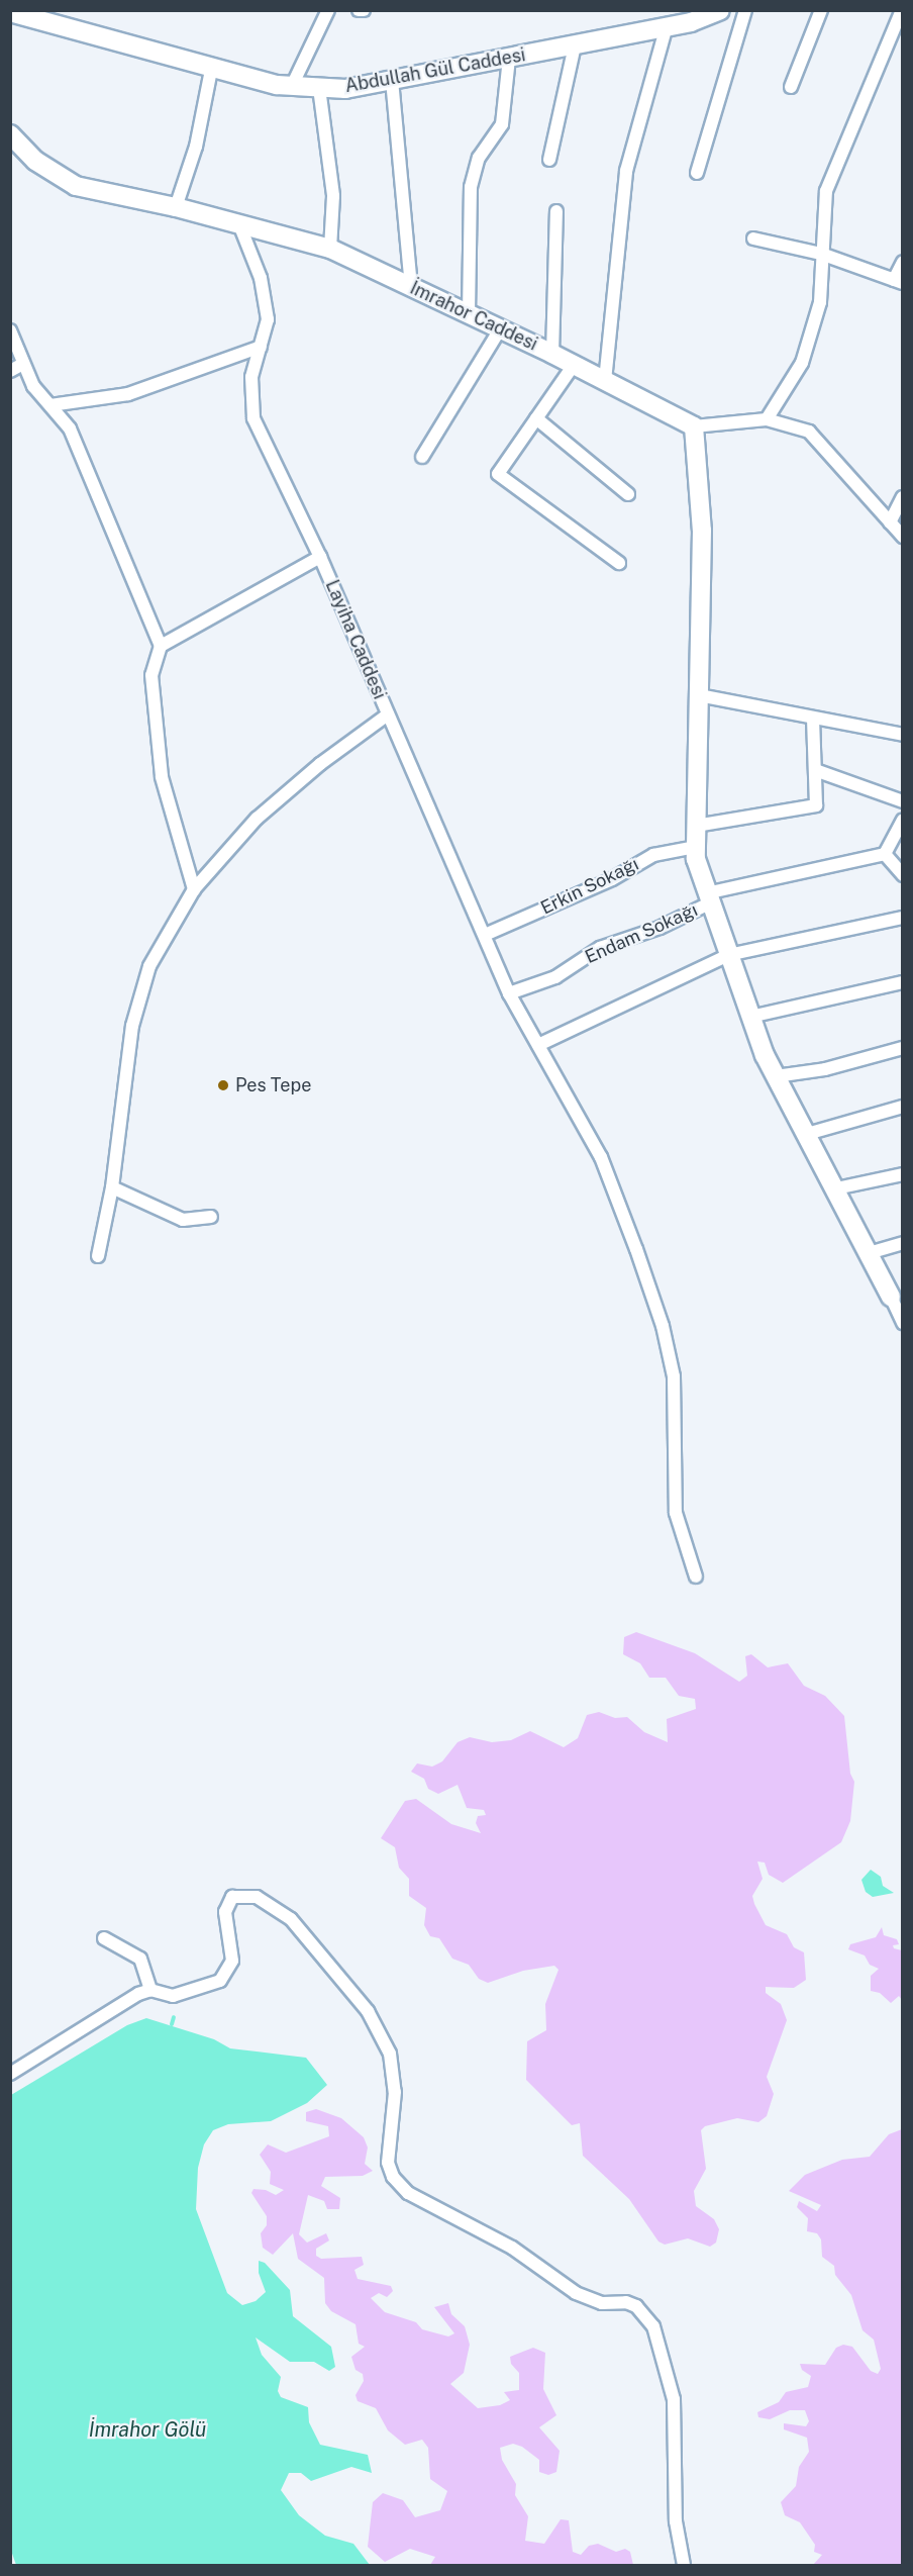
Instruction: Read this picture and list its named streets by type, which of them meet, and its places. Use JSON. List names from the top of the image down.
{
  "streets": {
    "street": [
      "Abdullah Gül Caddesi",
      "İmrahor Caddesi",
      "Layiha Caddesi",
      "Erkin Sokağı",
      "Endam Sokağı"
    ]
  },
  "crossings": [
    ["İmrahor Caddesi", "Layiha Caddesi"],
    ["Layiha Caddesi", "Erkin Sokağı"],
    ["Layiha Caddesi", "Endam Sokağı"]
  ],
  "water": ["İmrahor Gölü"],
  "places": ["Pes Tepe"]
}
